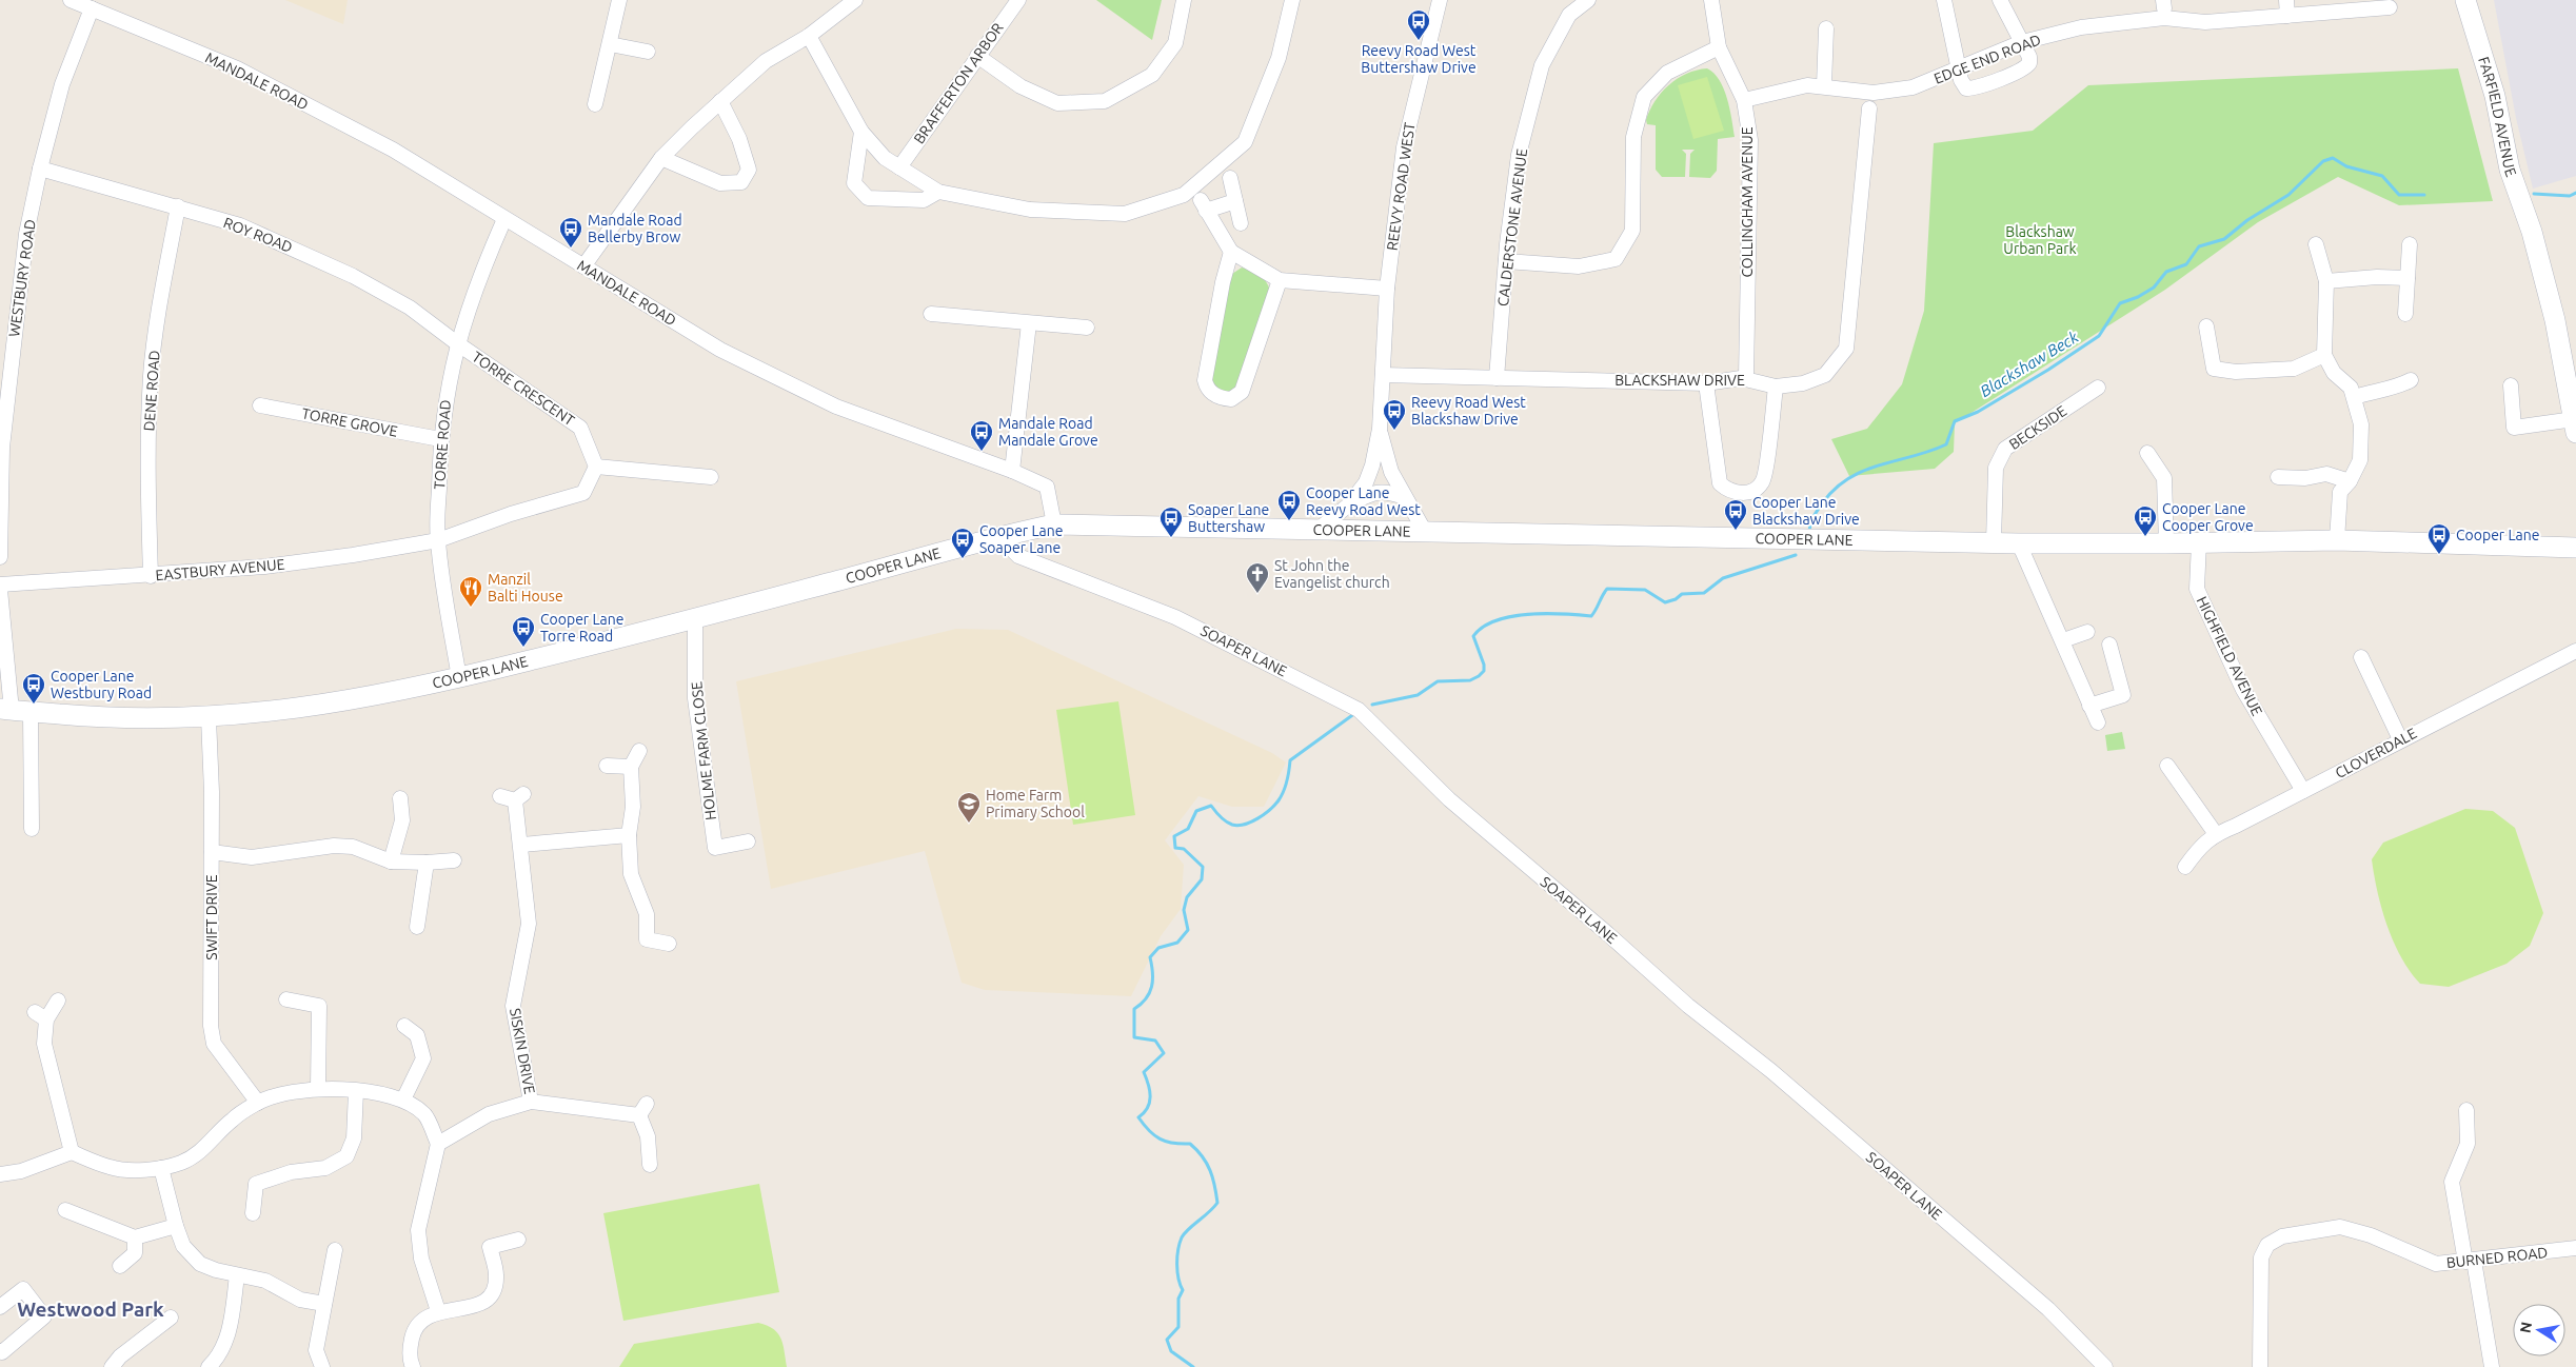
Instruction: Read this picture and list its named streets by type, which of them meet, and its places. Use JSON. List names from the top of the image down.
{
  "streets": {
    "main road": ["FARFIELD AVENUE", "COOPER LANE"],
    "street": [
      "EDGE END ROAD",
      "MANDALE ROAD",
      "BRAFFERTON ARBOR",
      "REEVY ROAD WEST",
      "COLLINGHAM AVENUE",
      "CALDERSTONE AVENUE",
      "ROY ROAD",
      "WESTBURY ROAD",
      "BLACKSHAW DRIVE",
      "TORRE CRESCENT",
      "DENE ROAD",
      "TORRE GROVE",
      "BECKSIDE",
      "TORRE ROAD",
      "EASTBURY AVENUE",
      "SOAPER LANE",
      "HIGHFIELD AVENUE",
      "HOLME FARM CLOSE",
      "CLOVERDALE",
      "SWIFT DRIVE",
      "SISKIN DRIVE",
      "BURNED ROAD"
    ]
  },
  "crossings": [
    ["EDGE END ROAD", "COLLINGHAM AVENUE"],
    ["MANDALE ROAD", "WESTBURY ROAD"],
    ["MANDALE ROAD", "TORRE ROAD"],
    ["MANDALE ROAD", "COOPER LANE"],
    ["REEVY ROAD WEST", "BLACKSHAW DRIVE"],
    ["COLLINGHAM AVENUE", "BLACKSHAW DRIVE"],
    ["CALDERSTONE AVENUE", "BLACKSHAW DRIVE"],
    ["ROY ROAD", "WESTBURY ROAD"],
    ["ROY ROAD", "TORRE CRESCENT"],
    ["ROY ROAD", "DENE ROAD"],
    ["ROY ROAD", "TORRE ROAD"],
    ["TORRE CRESCENT", "TORRE ROAD"],
    ["DENE ROAD", "EASTBURY AVENUE"],
    ["TORRE GROVE", "TORRE ROAD"],
    ["BECKSIDE", "COOPER LANE"],
    ["TORRE ROAD", "COOPER LANE"],
    ["TORRE ROAD", "EASTBURY AVENUE"],
    ["COOPER LANE", "SOAPER LANE"],
    ["COOPER LANE", "HIGHFIELD AVENUE"],
    ["COOPER LANE", "HOLME FARM CLOSE"],
    ["COOPER LANE", "SWIFT DRIVE"],
    ["HIGHFIELD AVENUE", "CLOVERDALE"]
  ],
  "districts": ["Westwood Park"],
  "water": ["Blackshaw Beck"],
  "parks": ["Blackshaw Urban Park"],
  "places": {
    "bus stop": [
      "Reevy Road West Buttershaw Drive",
      "Mandale Road Bellerby Brow",
      "Reevy Road West Blackshaw Drive",
      "Mandale Road Mandale Grove",
      "Cooper Lane Reevy Road West",
      "Cooper Lane Blackshaw Drive",
      "Cooper Lane Cooper Grove",
      "Soaper Lane Buttershaw",
      "Cooper Lane",
      "Cooper Lane Soaper Lane",
      "Cooper Lane Torre Road",
      "Cooper Lane Westbury Road"
    ],
    "church": ["St John the Evangelist church"],
    "restaurant": ["Manzil Balti House"],
    "school or university": ["Home Farm Primary School"]
  },
  "north": "left"
}
